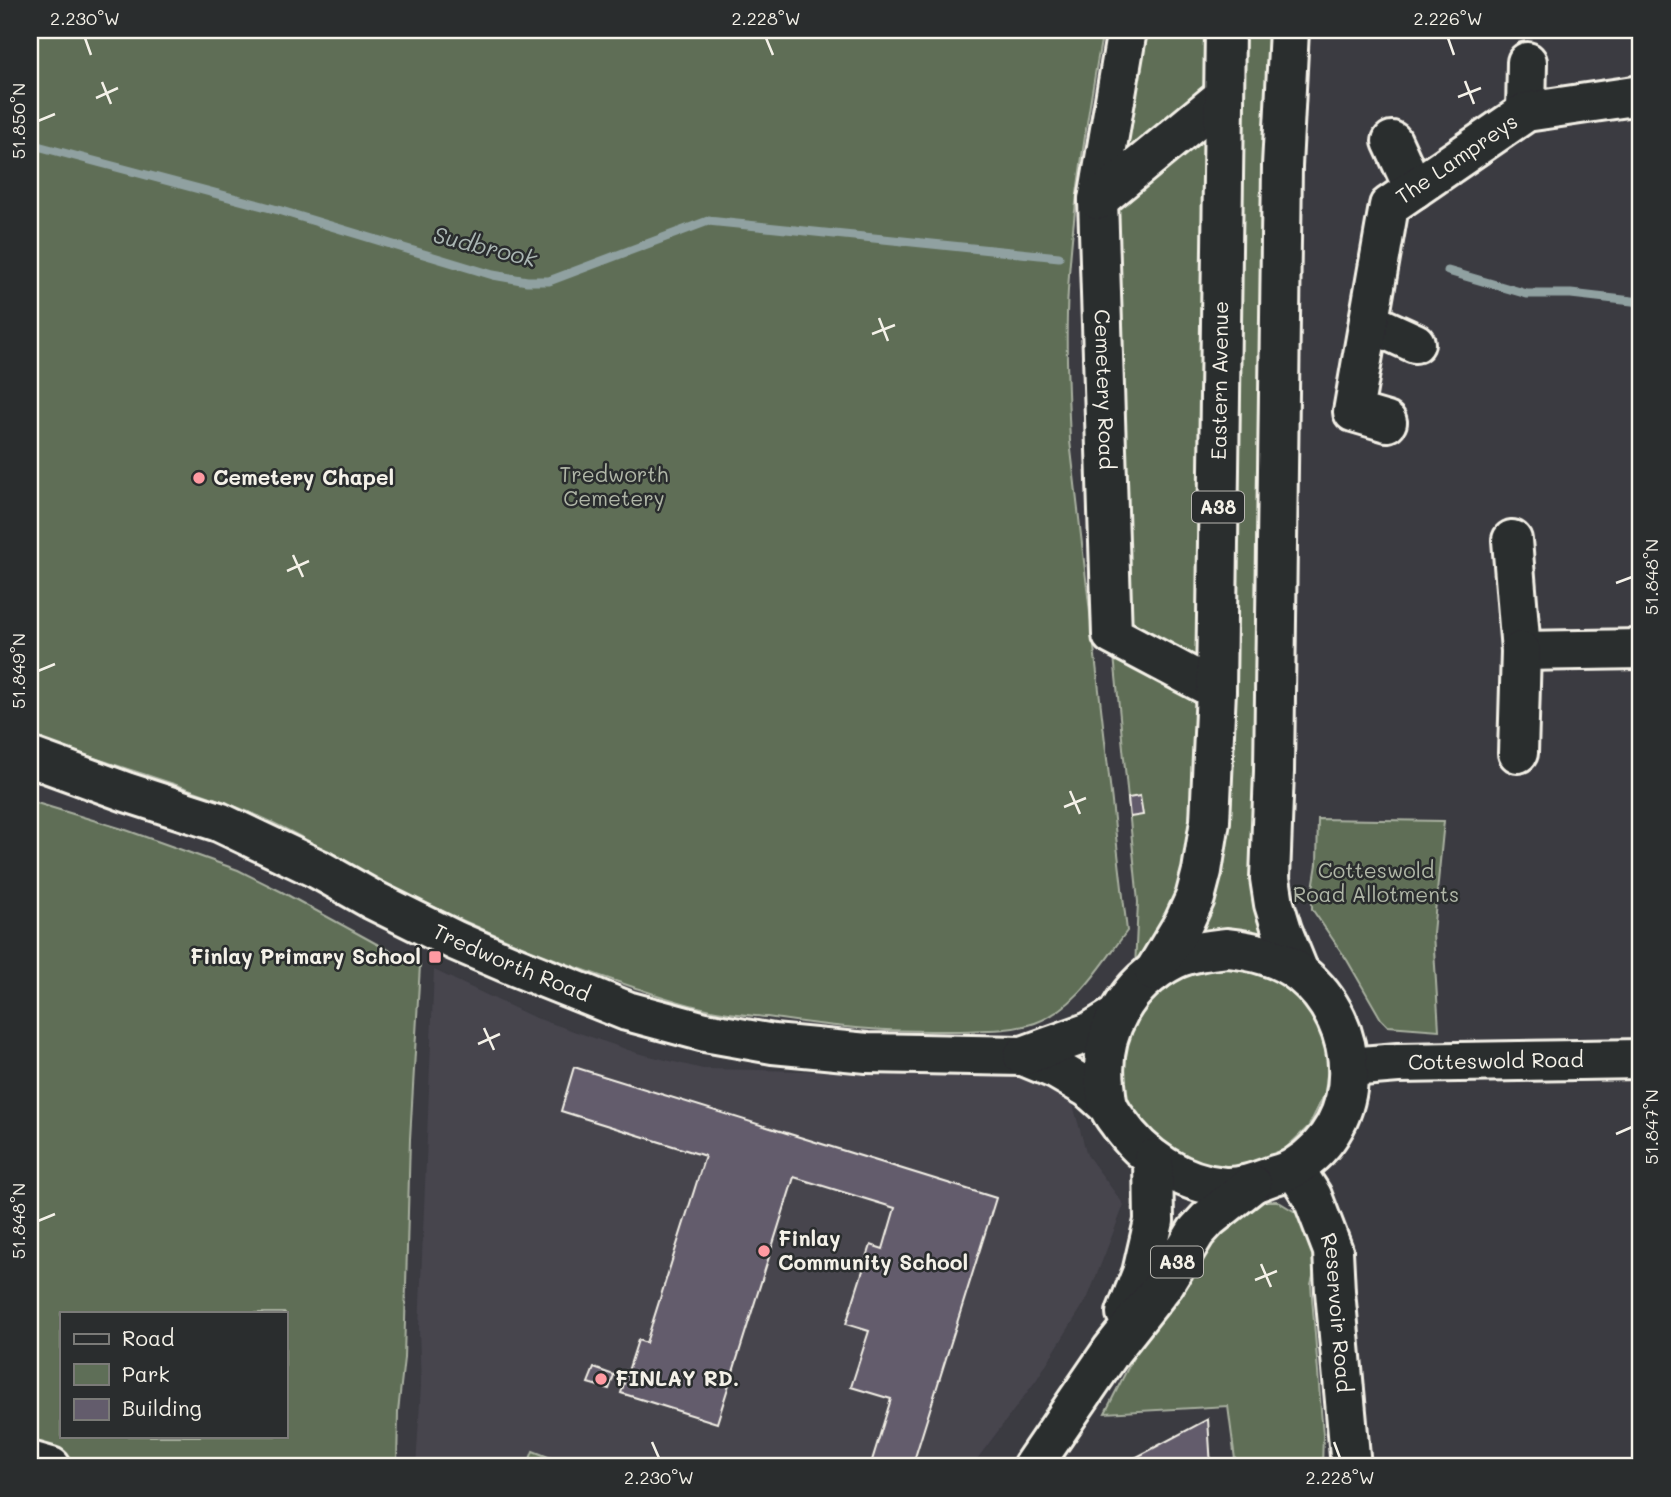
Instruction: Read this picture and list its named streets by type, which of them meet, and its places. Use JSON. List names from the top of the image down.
{
  "streets": {
    "main road": [
      "The Lampreys",
      "Eastern Avenue",
      "Cemetery Road",
      "A38",
      "Tredworth Road",
      "Cotteswold Road",
      "Reservoir Road"
    ]
  },
  "crossings": [
    ["Eastern Avenue", "Cemetery Road"],
    ["Eastern Avenue", "A38"],
    ["Eastern Avenue", "Tredworth Road"],
    ["Eastern Avenue", "Cotteswold Road"],
    ["Eastern Avenue", "Reservoir Road"],
    ["A38", "Tredworth Road"],
    ["A38", "Cotteswold Road"],
    ["A38", "Reservoir Road"],
    ["Tredworth Road", "Cotteswold Road"],
    ["Tredworth Road", "Reservoir Road"],
    ["Cotteswold Road", "Reservoir Road"]
  ],
  "water": ["Sudbrook"],
  "parks": ["Tredworth Cemetery", "Cotteswold Road Allotments"],
  "places": {
    "other": ["Cemetery Chapel", "Finlay Community School", "FINLAY RD."],
    "transit": ["Finlay Primary School"]
  },
  "legend": ["Road", "Park", "Building"],
  "coordinates": [
    "2.230°W",
    "2.228°W",
    "2.226°W",
    "51.850°N",
    "51.848°N",
    "51.849°N",
    "51.847°N"
  ]
}
